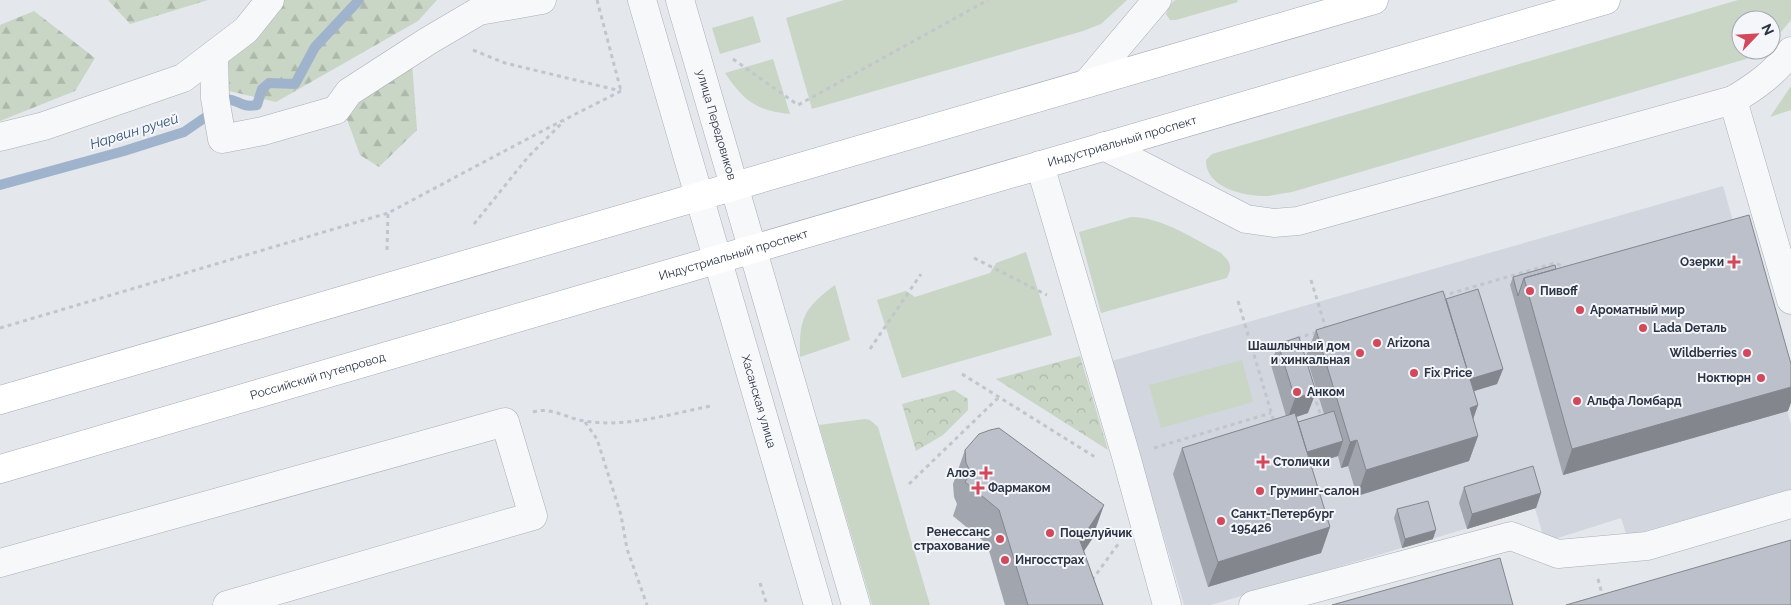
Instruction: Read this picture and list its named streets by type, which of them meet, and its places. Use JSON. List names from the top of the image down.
{
  "streets": {
    "main road": ["Индустриальный проспект", "Российский путепровод"],
    "street": ["улица Передовиков", "Хасанская улица"]
  },
  "crossings": [
    ["улица Передовиков", "Индустриальный проспект"],
    ["Индустриальный проспект", "Российский путепровод"],
    ["Индустриальный проспект", "Хасанская улица"]
  ],
  "water": ["Нарвин ручей"],
  "places": {
    "health": [
      "Озерки",
      "Столички",
      "Алоэ",
      "Фармаком"
    ],
    "other": [
      "Пивoff",
      "Ароматный мир",
      "Lada Dеталь",
      "Arizona",
      "Шашлычный дом и хинкальная",
      "Wildberries",
      "Fix Price",
      "Ноктюрн",
      "Анком",
      "Альфа Ломбард",
      "Груминг-салон",
      "Санкт-Петербург 195426",
      "Поцелуйчик",
      "Ренессанс страхование",
      "Ингосстрах"
    ]
  },
  "north": "top right"
}
